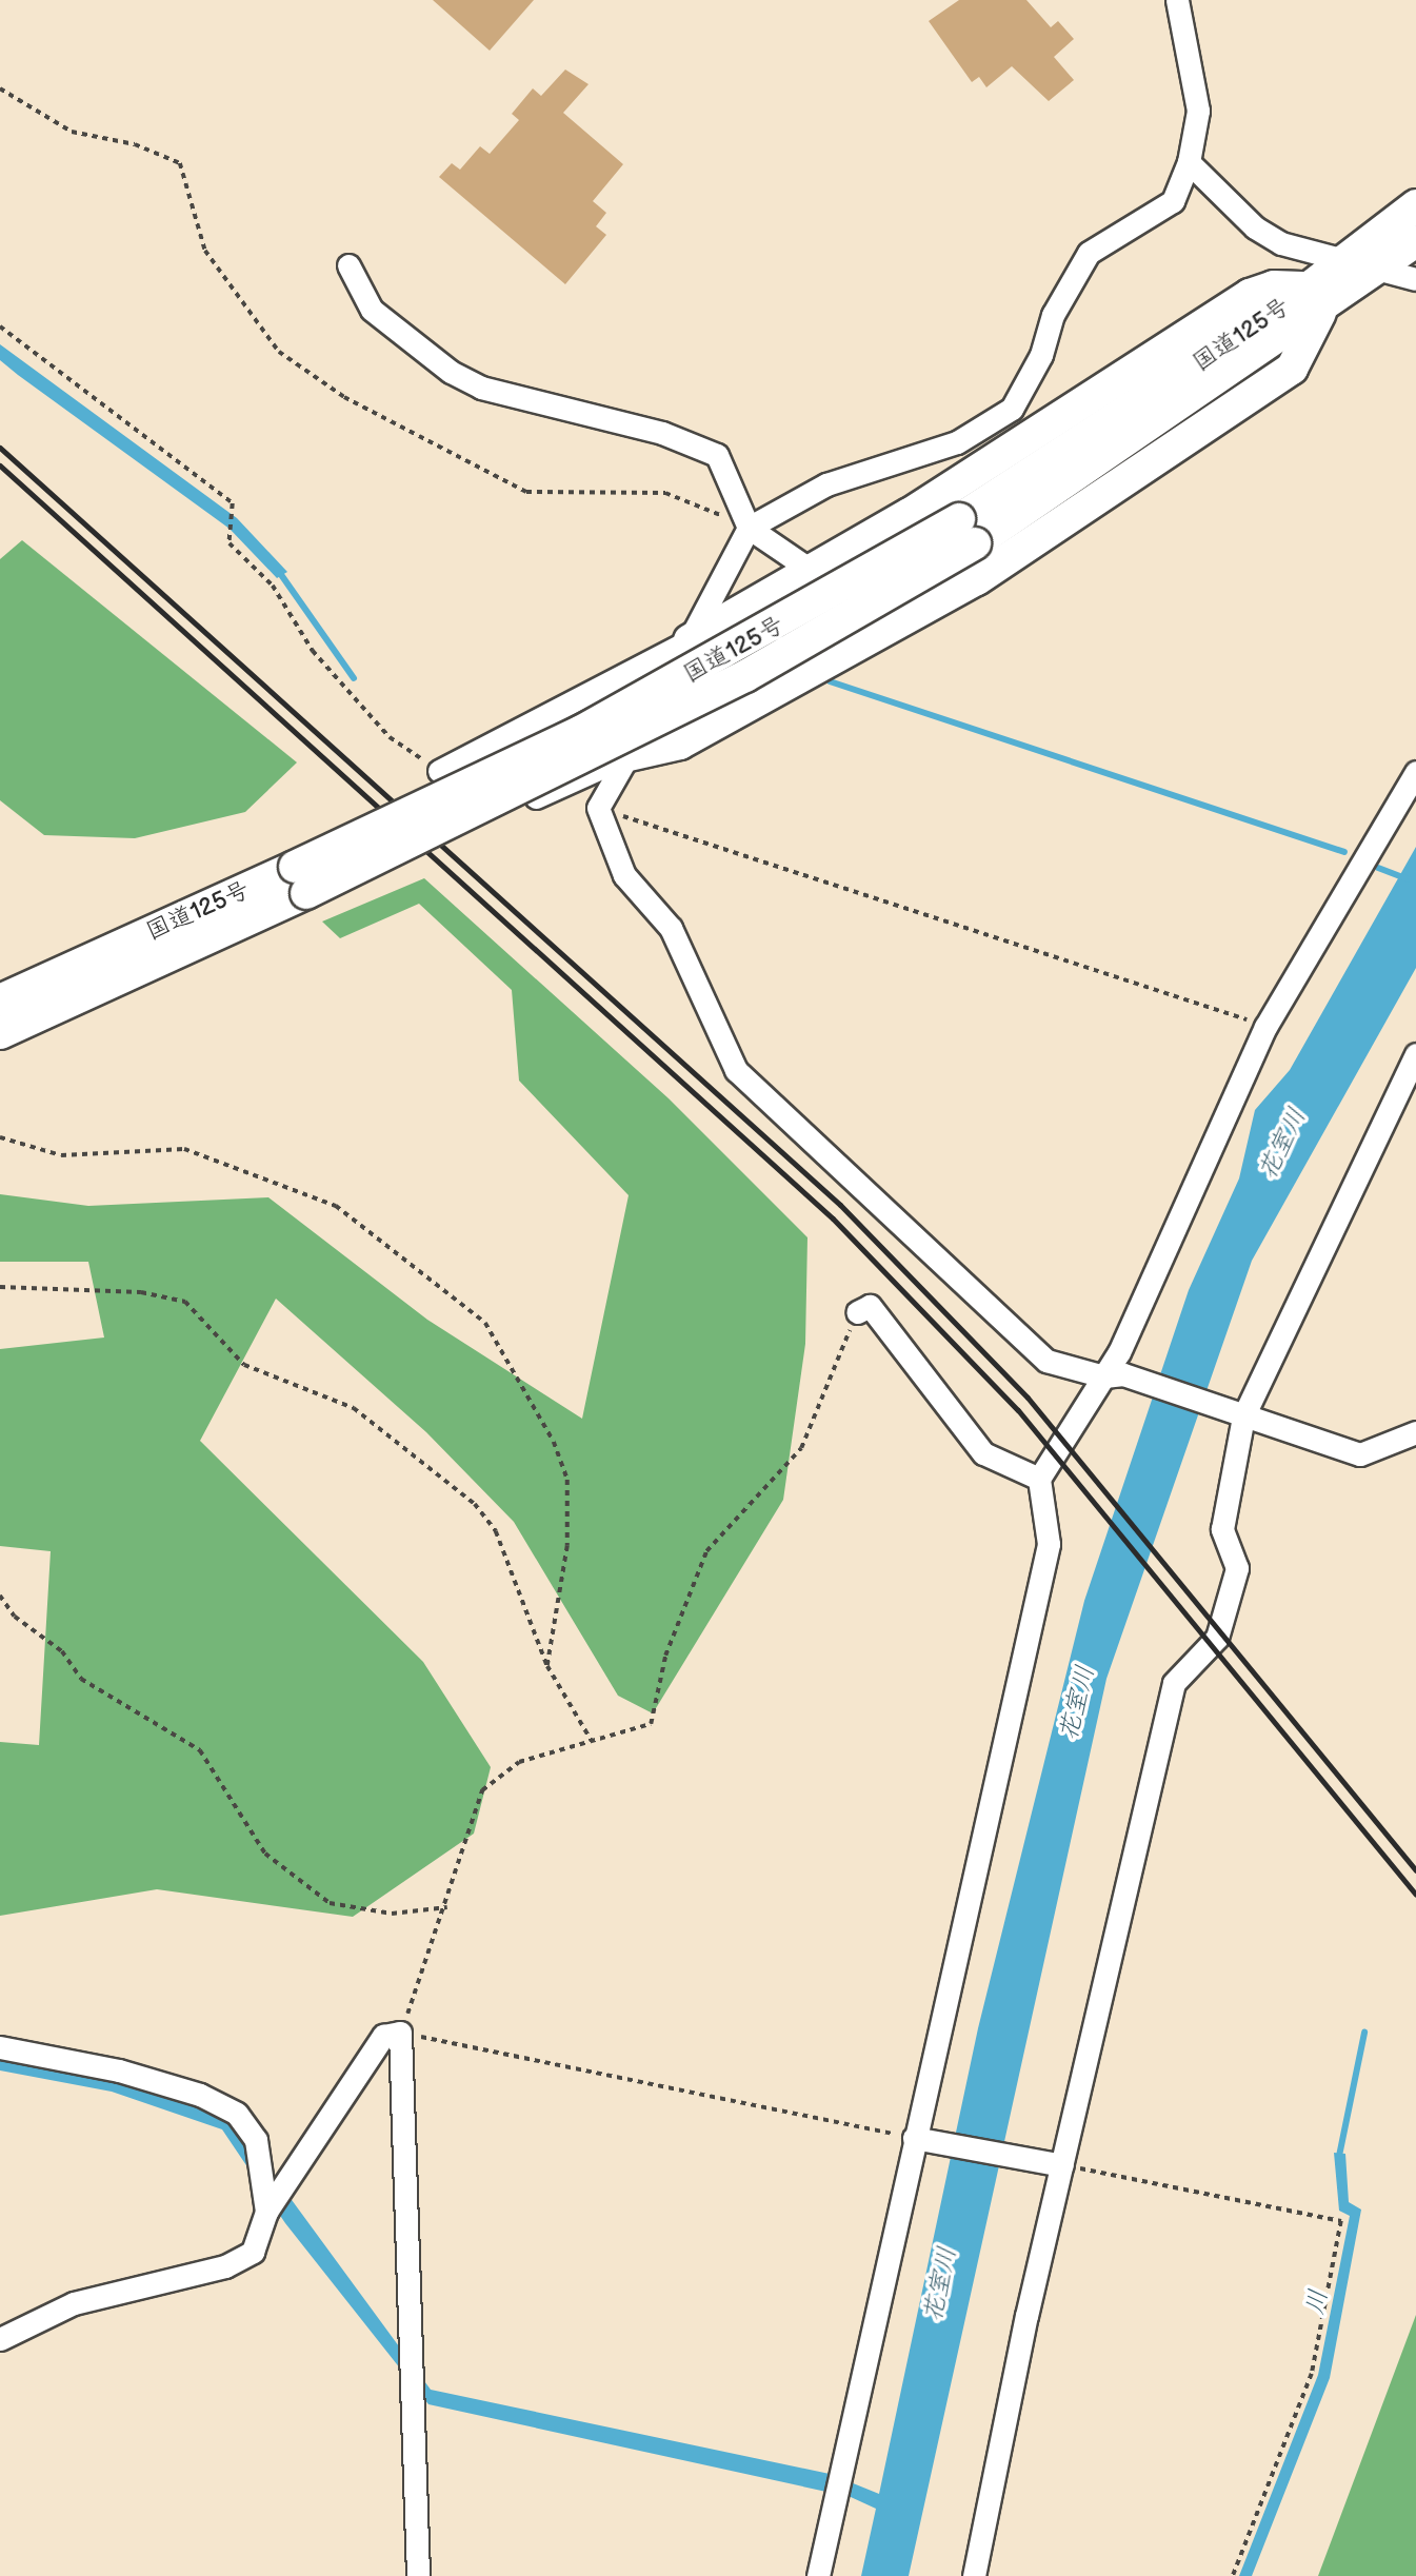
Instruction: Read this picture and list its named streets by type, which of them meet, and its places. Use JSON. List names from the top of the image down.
{
  "streets": {
    "highway": ["国道125号"]
  },
  "water": ["花室川", "川"]
}
